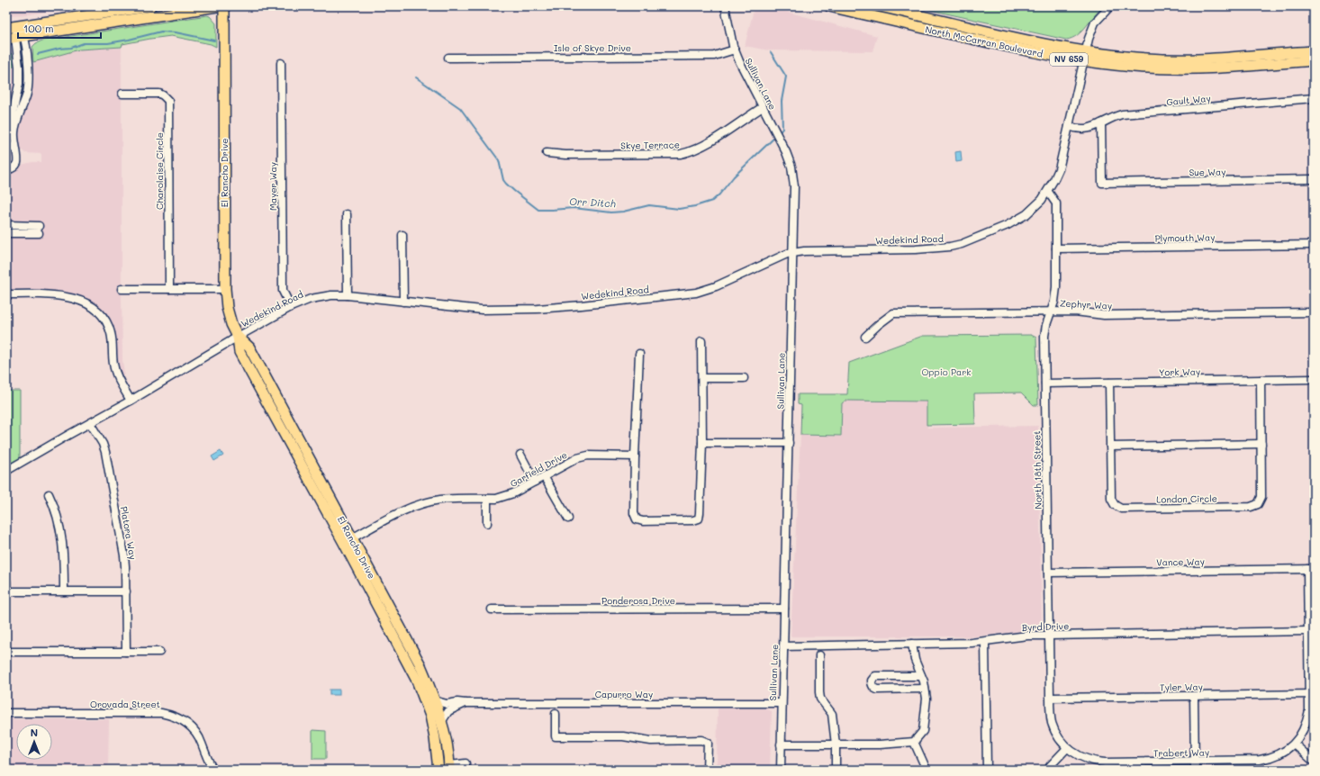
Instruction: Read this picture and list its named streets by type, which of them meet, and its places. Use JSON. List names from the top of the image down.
{
  "streets": {
    "main road": ["North McCarran Boulevard", "NV 659", "El Rancho Drive"],
    "street": [
      "Isle of Skye Drive",
      "Sullivan Lane",
      "Gault Way",
      "Skye Terrace",
      "Charolaise Circle",
      "Sue Way",
      "Mayer Way",
      "Plymouth Way",
      "Wedekind Road",
      "Zephyr Way",
      "York Way",
      "Garfield Drive",
      "North 18th Street",
      "London Circle",
      "Platora Way",
      "Vance Way",
      "Ponderosa Drive",
      "Byrd Drive",
      "Tyler Way",
      "Capurro Way",
      "Orovada Street",
      "Trabert Way"
    ]
  },
  "crossings": [
    ["North McCarran Boulevard", "Wedekind Road"],
    ["Isle of Skye Drive", "Sullivan Lane"],
    ["Sullivan Lane", "Skye Terrace"],
    ["Sullivan Lane", "Wedekind Road"],
    ["Sullivan Lane", "Ponderosa Drive"],
    ["Sullivan Lane", "Byrd Drive"],
    ["Sullivan Lane", "Capurro Way"],
    ["Gault Way", "Sue Way"],
    ["Gault Way", "Wedekind Road"],
    ["El Rancho Drive", "Wedekind Road"],
    ["El Rancho Drive", "Garfield Drive"],
    ["El Rancho Drive", "Capurro Way"],
    ["Mayer Way", "Wedekind Road"],
    ["Plymouth Way", "North 18th Street"],
    ["Wedekind Road", "North 18th Street"],
    ["Wedekind Road", "Platora Way"],
    ["Zephyr Way", "North 18th Street"],
    ["York Way", "North 18th Street"],
    ["York Way", "London Circle"],
    ["North 18th Street", "Vance Way"],
    ["North 18th Street", "Byrd Drive"],
    ["North 18th Street", "Tyler Way"],
    ["North 18th Street", "Trabert Way"]
  ],
  "water": ["Orr Ditch"],
  "parks": ["Oppio Park"],
  "scale_bar": "100 m",
  "north": "top"
}
